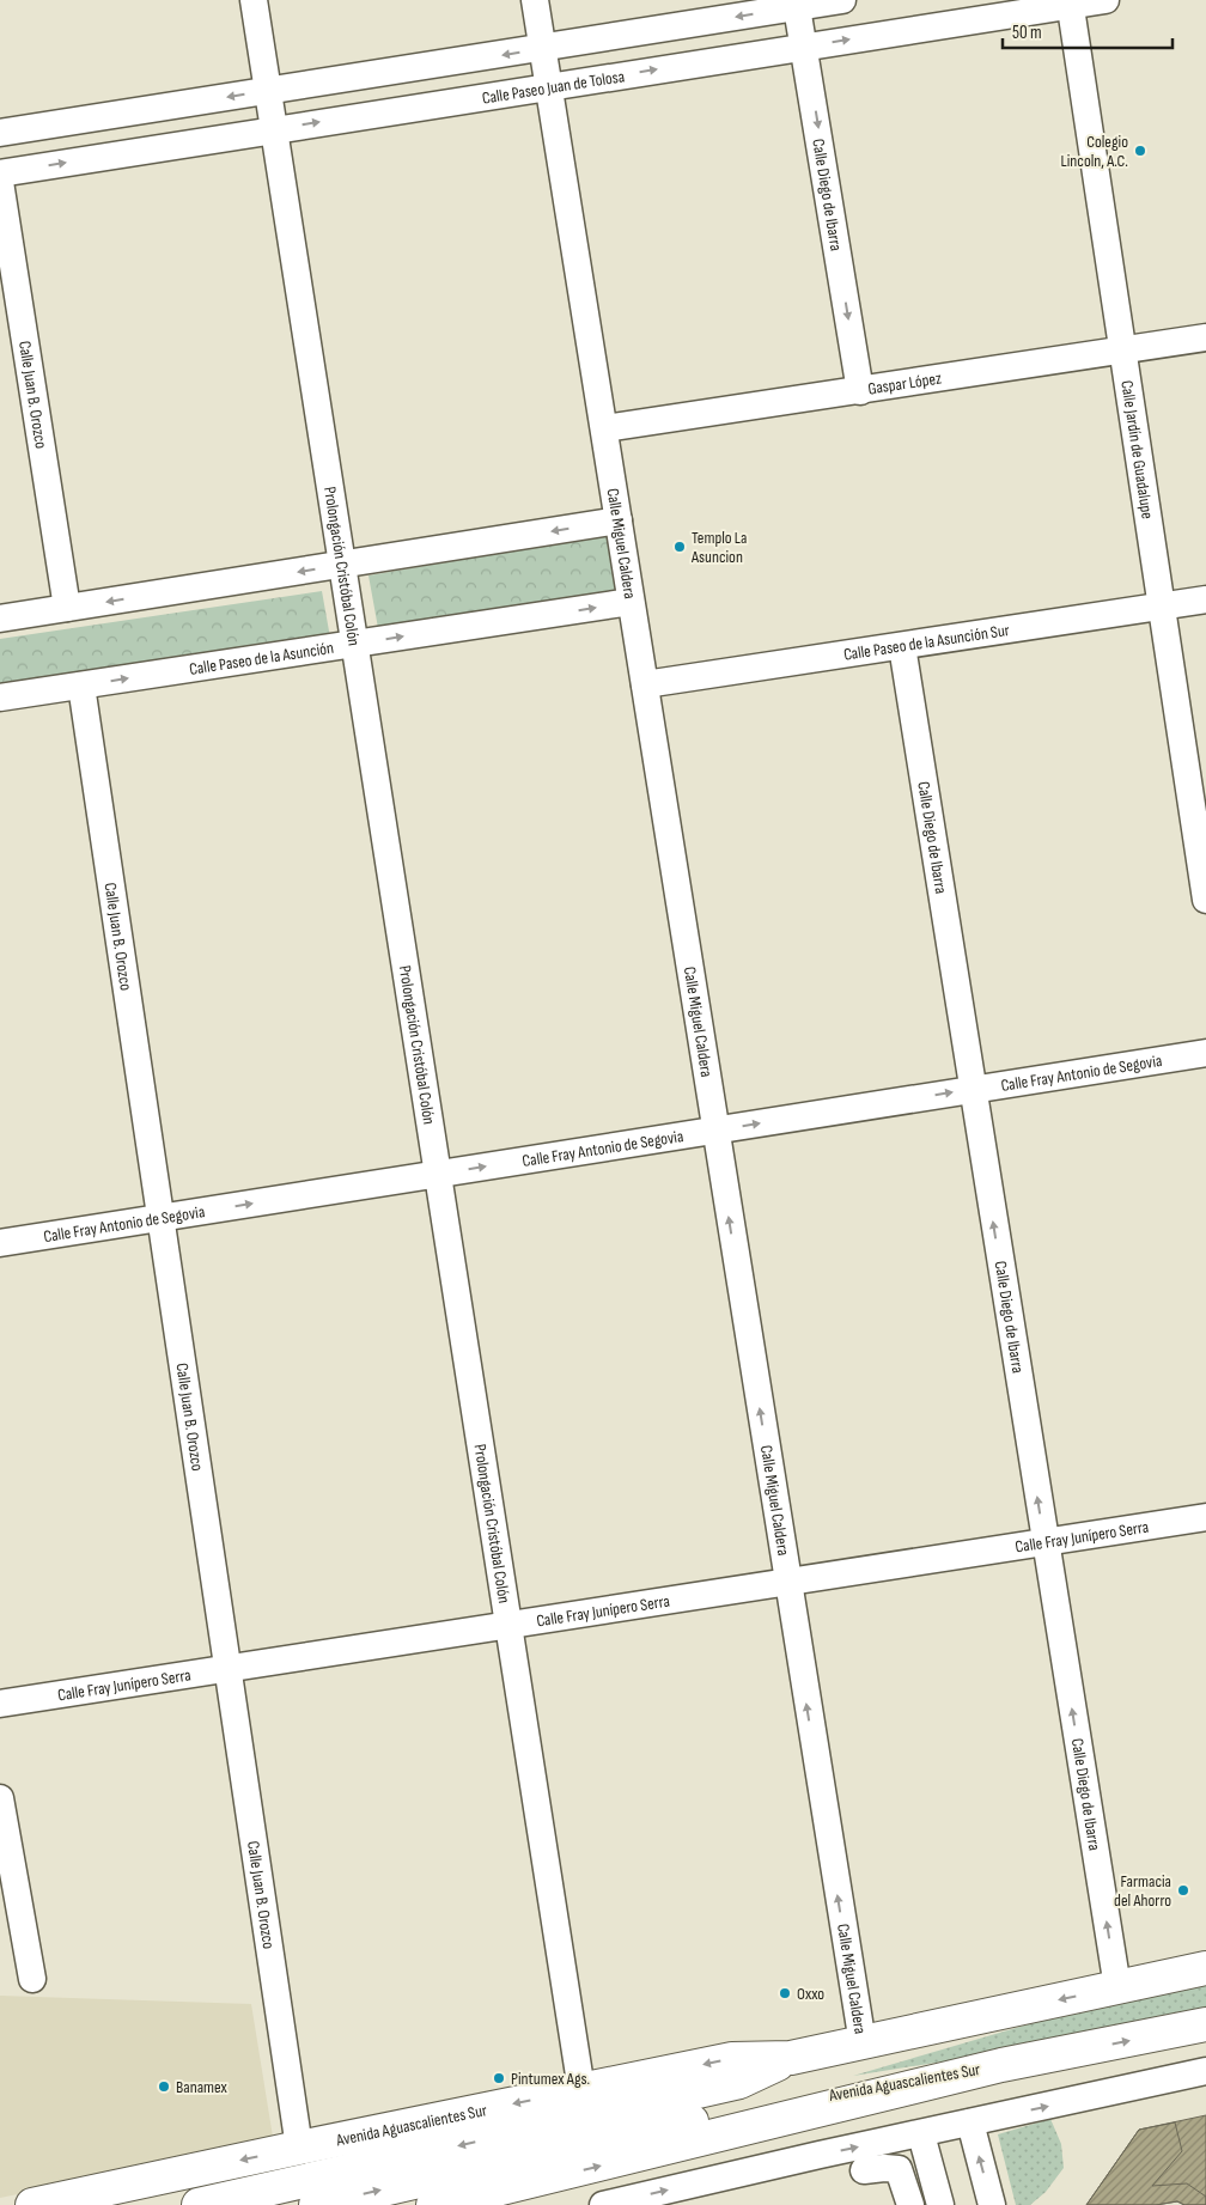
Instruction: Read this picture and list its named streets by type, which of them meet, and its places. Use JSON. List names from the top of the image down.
{
  "streets": {
    "main road": ["Avenida Aguascalientes Sur"],
    "street": [
      "Calle Paseo Juan de Tolosa",
      "Calle Diego de Ibarra",
      "Gaspar López",
      "Calle Juan B. Orozco",
      "Calle Jardín de Guadalupe",
      "Calle Miguel Caldera",
      "Prolongación Cristóbal Colón",
      "Calle Paseo de la Asunción Sur",
      "Calle Paseo de la Asunción",
      "Calle Fray Antonio de Segovia",
      "Calle Fray Junípero Serra"
    ]
  },
  "crossings": [
    ["Calle Paseo Juan de Tolosa", "Calle Diego de Ibarra"],
    ["Calle Paseo Juan de Tolosa", "Calle Jardín de Guadalupe"],
    ["Calle Paseo Juan de Tolosa", "Calle Miguel Caldera"],
    ["Calle Paseo Juan de Tolosa", "Prolongación Cristóbal Colón"],
    ["Calle Diego de Ibarra", "Gaspar López"],
    ["Calle Diego de Ibarra", "Calle Paseo de la Asunción Sur"],
    ["Calle Diego de Ibarra", "Calle Fray Antonio de Segovia"],
    ["Calle Diego de Ibarra", "Calle Fray Junípero Serra"],
    ["Calle Diego de Ibarra", "Avenida Aguascalientes Sur"],
    ["Gaspar López", "Calle Jardín de Guadalupe"],
    ["Gaspar López", "Calle Miguel Caldera"],
    ["Calle Juan B. Orozco", "Calle Paseo de la Asunción"],
    ["Calle Juan B. Orozco", "Calle Fray Antonio de Segovia"],
    ["Calle Juan B. Orozco", "Calle Fray Junípero Serra"],
    ["Calle Juan B. Orozco", "Avenida Aguascalientes Sur"],
    ["Calle Jardín de Guadalupe", "Calle Paseo de la Asunción Sur"],
    ["Calle Miguel Caldera", "Calle Paseo de la Asunción Sur"],
    ["Calle Miguel Caldera", "Calle Paseo de la Asunción"],
    ["Calle Miguel Caldera", "Calle Fray Antonio de Segovia"],
    ["Calle Miguel Caldera", "Calle Fray Junípero Serra"],
    ["Calle Miguel Caldera", "Avenida Aguascalientes Sur"],
    ["Prolongación Cristóbal Colón", "Calle Paseo de la Asunción"],
    ["Prolongación Cristóbal Colón", "Calle Fray Antonio de Segovia"],
    ["Prolongación Cristóbal Colón", "Calle Fray Junípero Serra"],
    ["Prolongación Cristóbal Colón", "Avenida Aguascalientes Sur"]
  ],
  "one_way": ["Calle Miguel Caldera", "Calle Fray Antonio de Segovia"],
  "places": [
    "Colegio Lincoln, A.C.",
    "Templo La Asuncion",
    "Farmacia del Ahorro",
    "Oxxo",
    "Pintumex Ags.",
    "Banamex"
  ],
  "scale_bar": "50 m"
}
